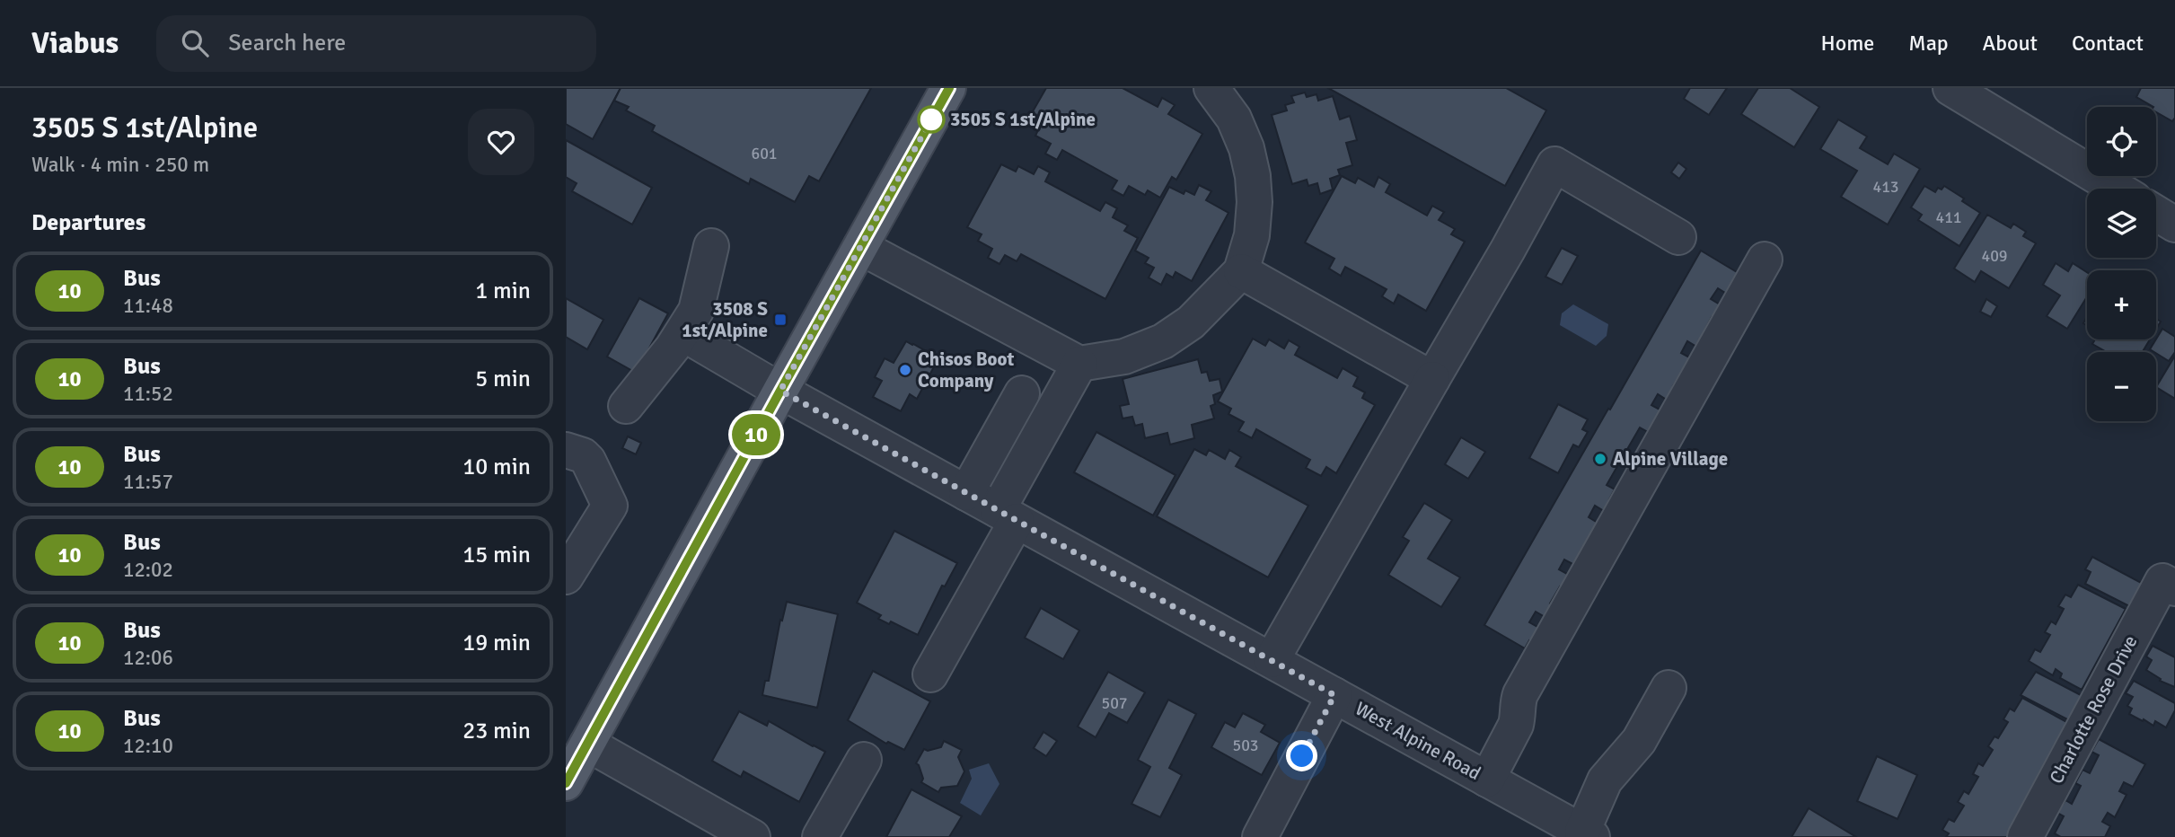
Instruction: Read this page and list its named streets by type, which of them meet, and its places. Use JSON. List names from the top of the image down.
{
  "streets": {
    "street": ["Charlotte Rose Drive", "West Alpine Road"]
  },
  "places": {
    "other": ["3505 S 1st/Alpine", "Chisos Boot Company", "Alpine Village"],
    "transit": ["3508 S 1st/Alpine"]
  },
  "lines": ["bus line 10"],
  "house_numbers": [
    "601",
    "413",
    "411",
    "409",
    "507",
    "503"
  ],
  "page": {
    "header": "Viabus",
    "search": "Search here",
    "nav": [
      "Home",
      "Map",
      "About",
      "Contact"
    ],
    "heading": [
      ["3505 S 1st/Alpine", "Walk · 4 min · 250 m"],
      "Departures"
    ],
    "on_map": "10",
    "map_buttons": ["+", "−"],
    "list": [
      {
        "mark": "10",
        "name": "Bus",
        "note": "11:48",
        "value": "1 min"
      },
      {
        "mark": "10",
        "name": "Bus",
        "note": "11:52",
        "value": "5 min"
      },
      {
        "mark": "10",
        "name": "Bus",
        "note": "11:57",
        "value": "10 min"
      },
      {
        "mark": "10",
        "name": "Bus",
        "note": "12:02",
        "value": "15 min"
      },
      {
        "mark": "10",
        "name": "Bus",
        "note": "12:06",
        "value": "19 min"
      },
      {
        "mark": "10",
        "name": "Bus",
        "note": "12:10",
        "value": "23 min"
      }
    ]
  }
}
